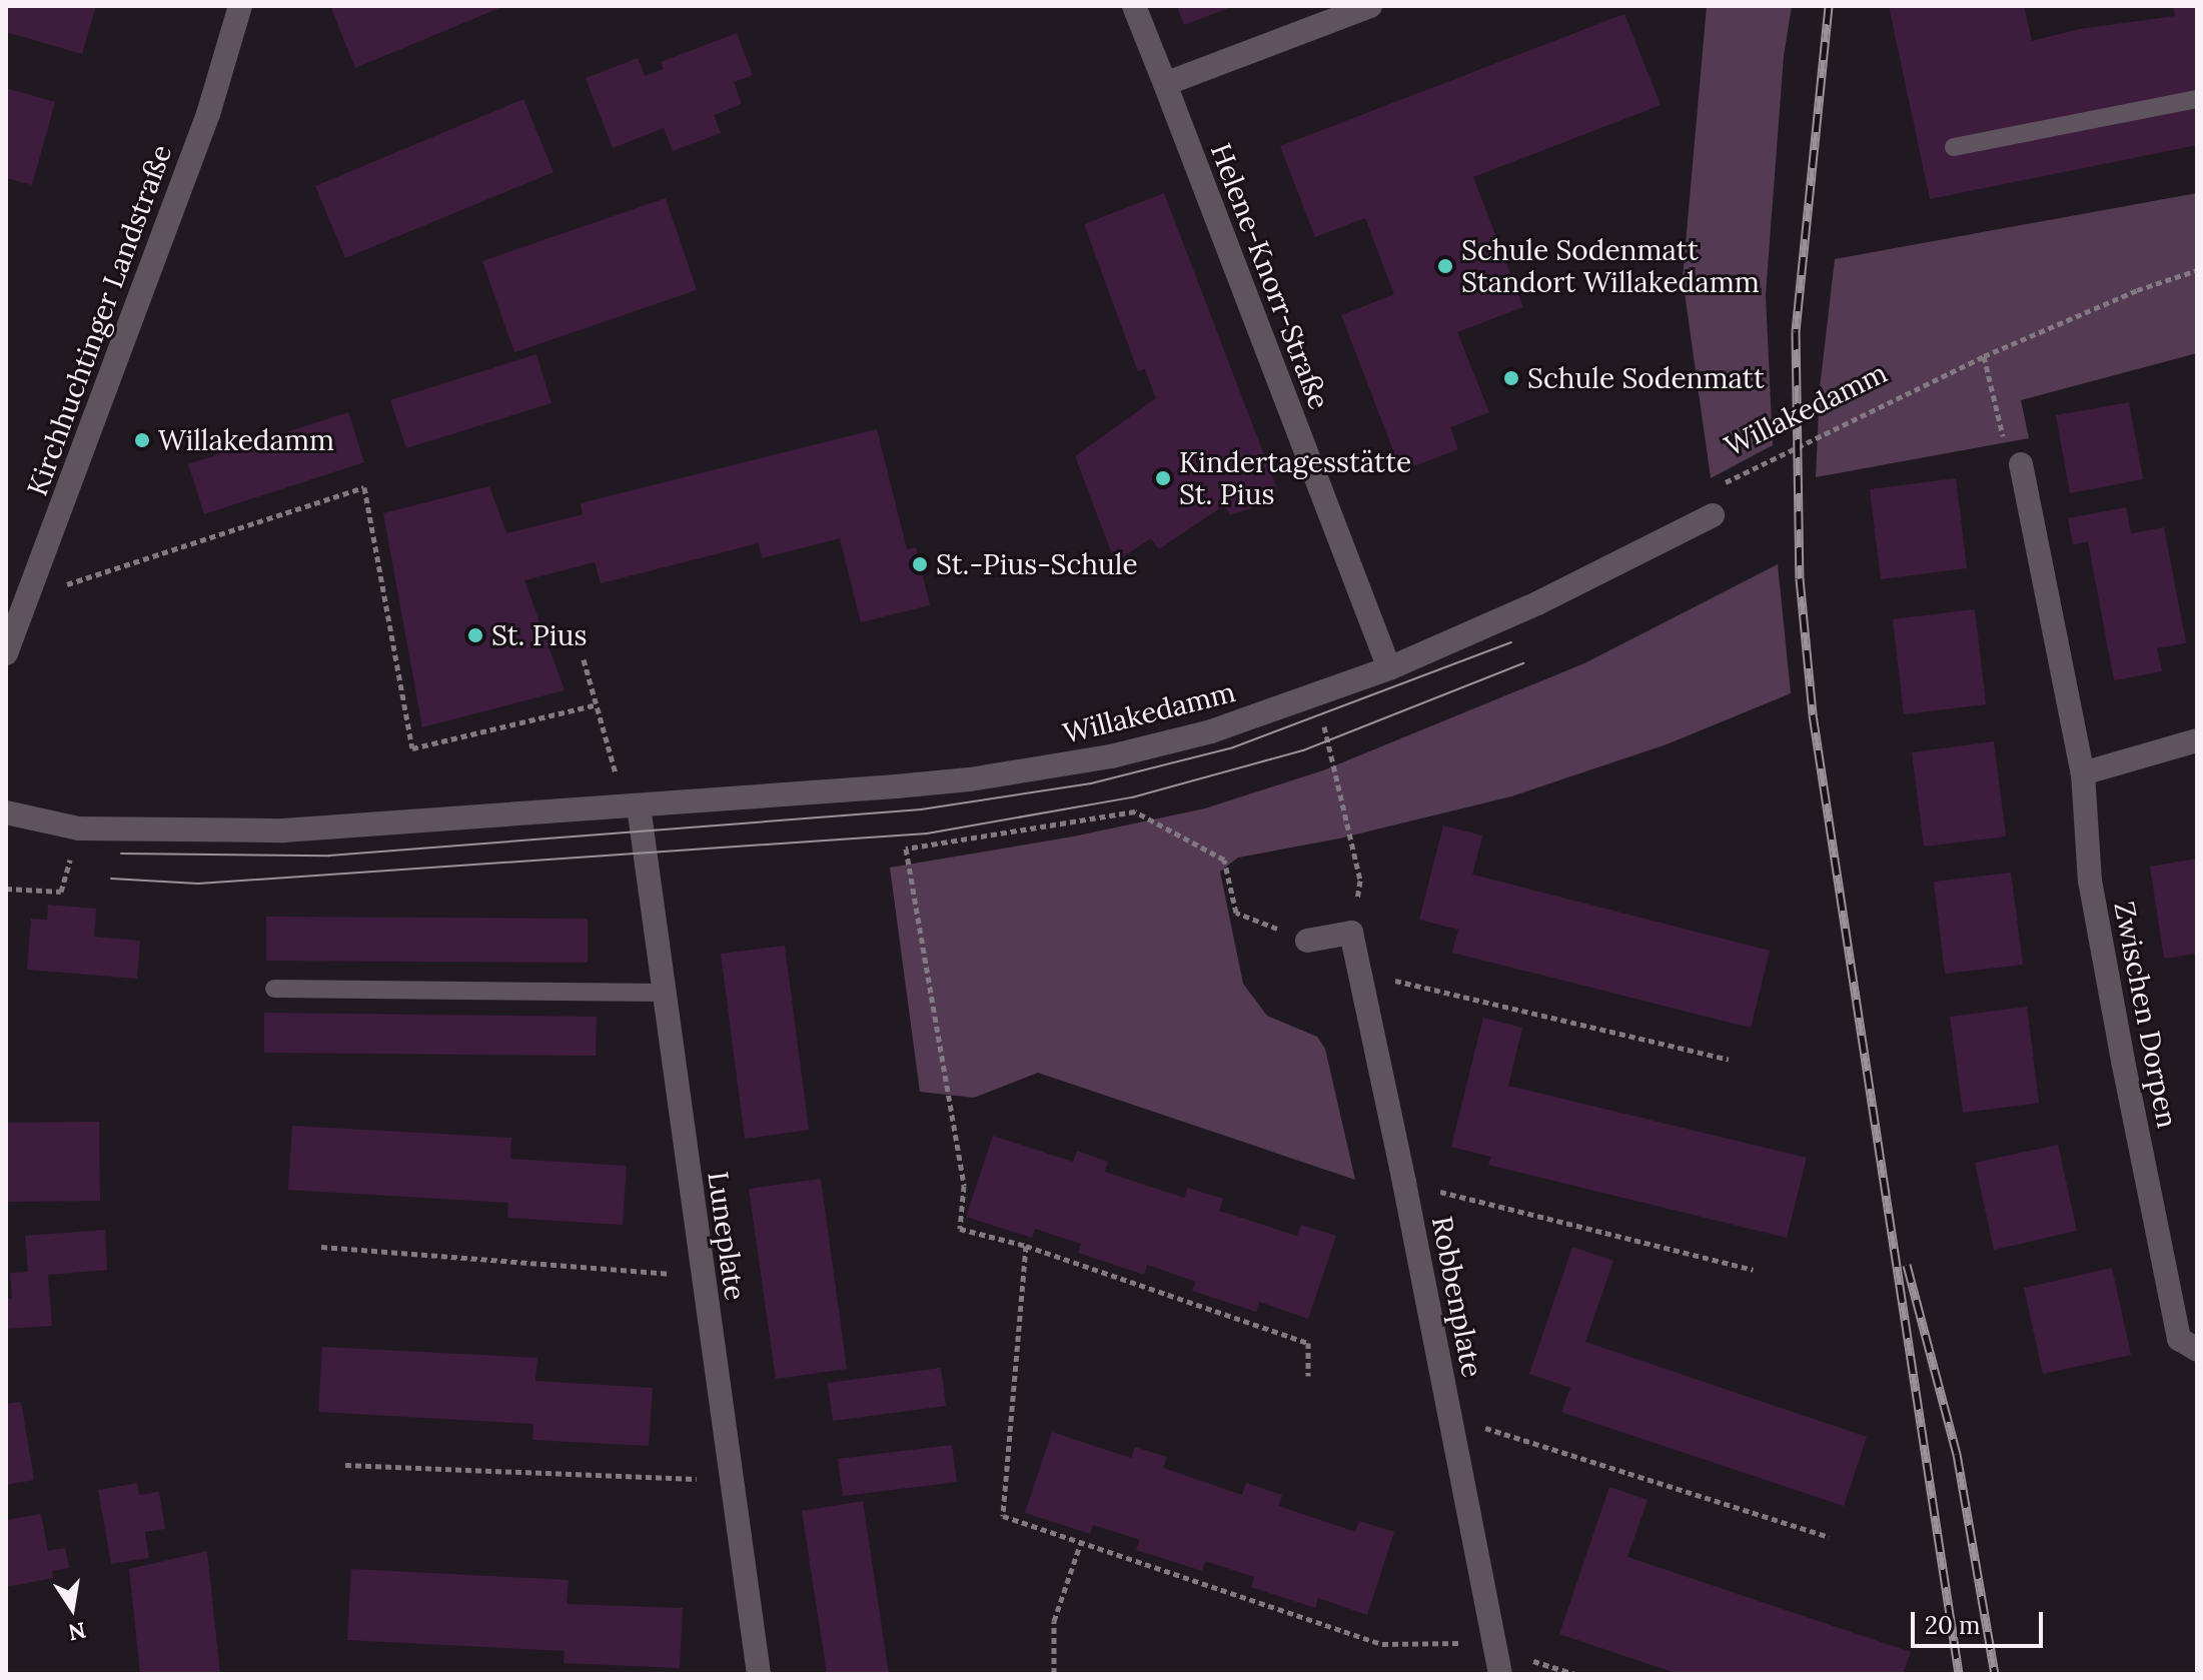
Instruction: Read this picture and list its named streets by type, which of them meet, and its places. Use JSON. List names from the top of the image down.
{
  "streets": {
    "street": [
      "Helene-Knorr-Straße",
      "Kirchhuchtinger Landstraße",
      "Willakedamm",
      "Zwischen Dorpen",
      "Luneplate",
      "Robbenplate"
    ]
  },
  "crossings": [
    ["Helene-Knorr-Straße", "Willakedamm"],
    ["Willakedamm", "Luneplate"]
  ],
  "places": [
    "Schule Sodenmatt Standort Willakedamm",
    "Schule Sodenmatt",
    "Willakedamm",
    "Kindertagesstätte St. Pius",
    "St.-Pius-Schule",
    "St. Pius"
  ],
  "scale_bar": "20 m",
  "north": "bottom"
}
